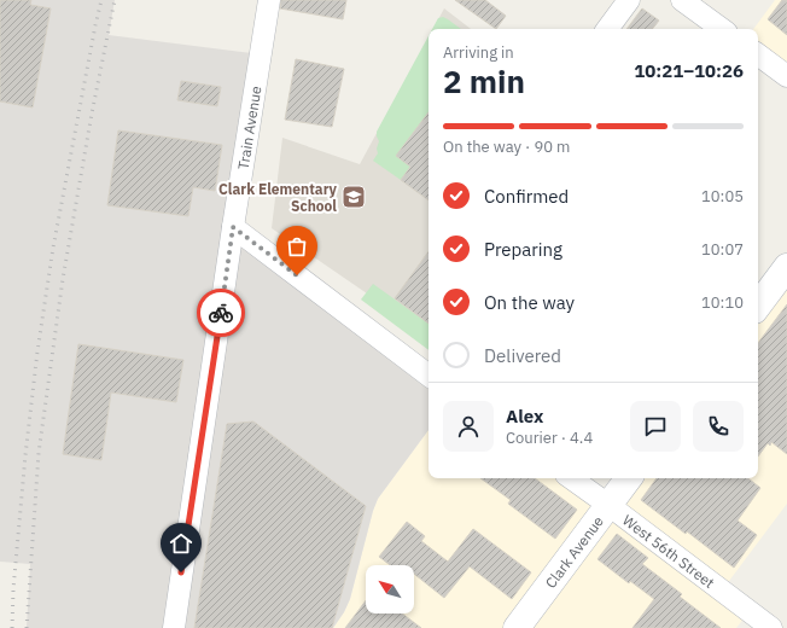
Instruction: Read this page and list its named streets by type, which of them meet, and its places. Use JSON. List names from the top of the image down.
{
  "streets": {
    "street": ["Train Avenue", "Clark Avenue", "West 56th Street"]
  },
  "crossings": [
    ["Clark Avenue", "West 56th Street"]
  ],
  "places": {
    "school or university": ["Clark Elementary School"]
  },
  "north": "top left",
  "page": {
    "heading": ["2 min", "Arriving in", "10:21–10:26"],
    "panel": ["Alex", "Courier · 4.4"],
    "bar": "On the way · 90 m",
    "list": [
      ["Confirmed", "10:05"],
      ["Preparing", "10:07"],
      ["On the way", "10:10"],
      "Delivered"
    ]
  }
}
